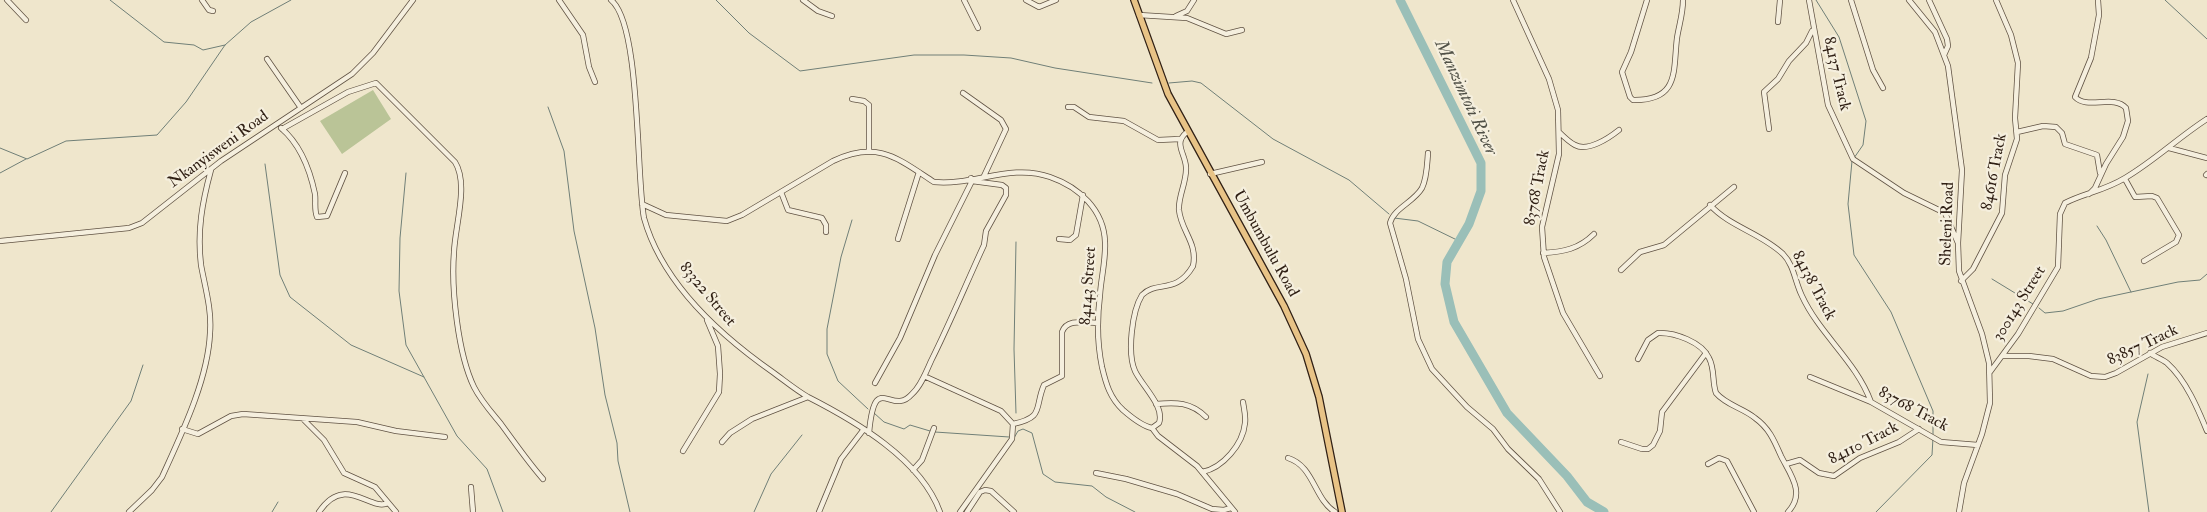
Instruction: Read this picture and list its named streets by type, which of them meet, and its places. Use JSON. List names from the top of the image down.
{
  "streets": {
    "main road": ["Umbumbulu Road"],
    "street": [
      "84137 Track",
      "Nkanyisweni Road",
      "84616 Track",
      "83768 Track",
      "Sheleni Road",
      "84143 Street",
      "84138 Track",
      "83322 Street",
      "300143 Street",
      "83857 Track",
      "84110 Track"
    ]
  },
  "crossings": [
    ["84137 Track", "Sheleni Road"],
    ["84616 Track", "Sheleni Road"],
    ["83768 Track", "Sheleni Road"],
    ["83768 Track", "84138 Track"],
    ["83768 Track", "84110 Track"],
    ["Sheleni Road", "300143 Street"],
    ["300143 Street", "83857 Track"]
  ],
  "water": ["Manzimtoti River"]
}
